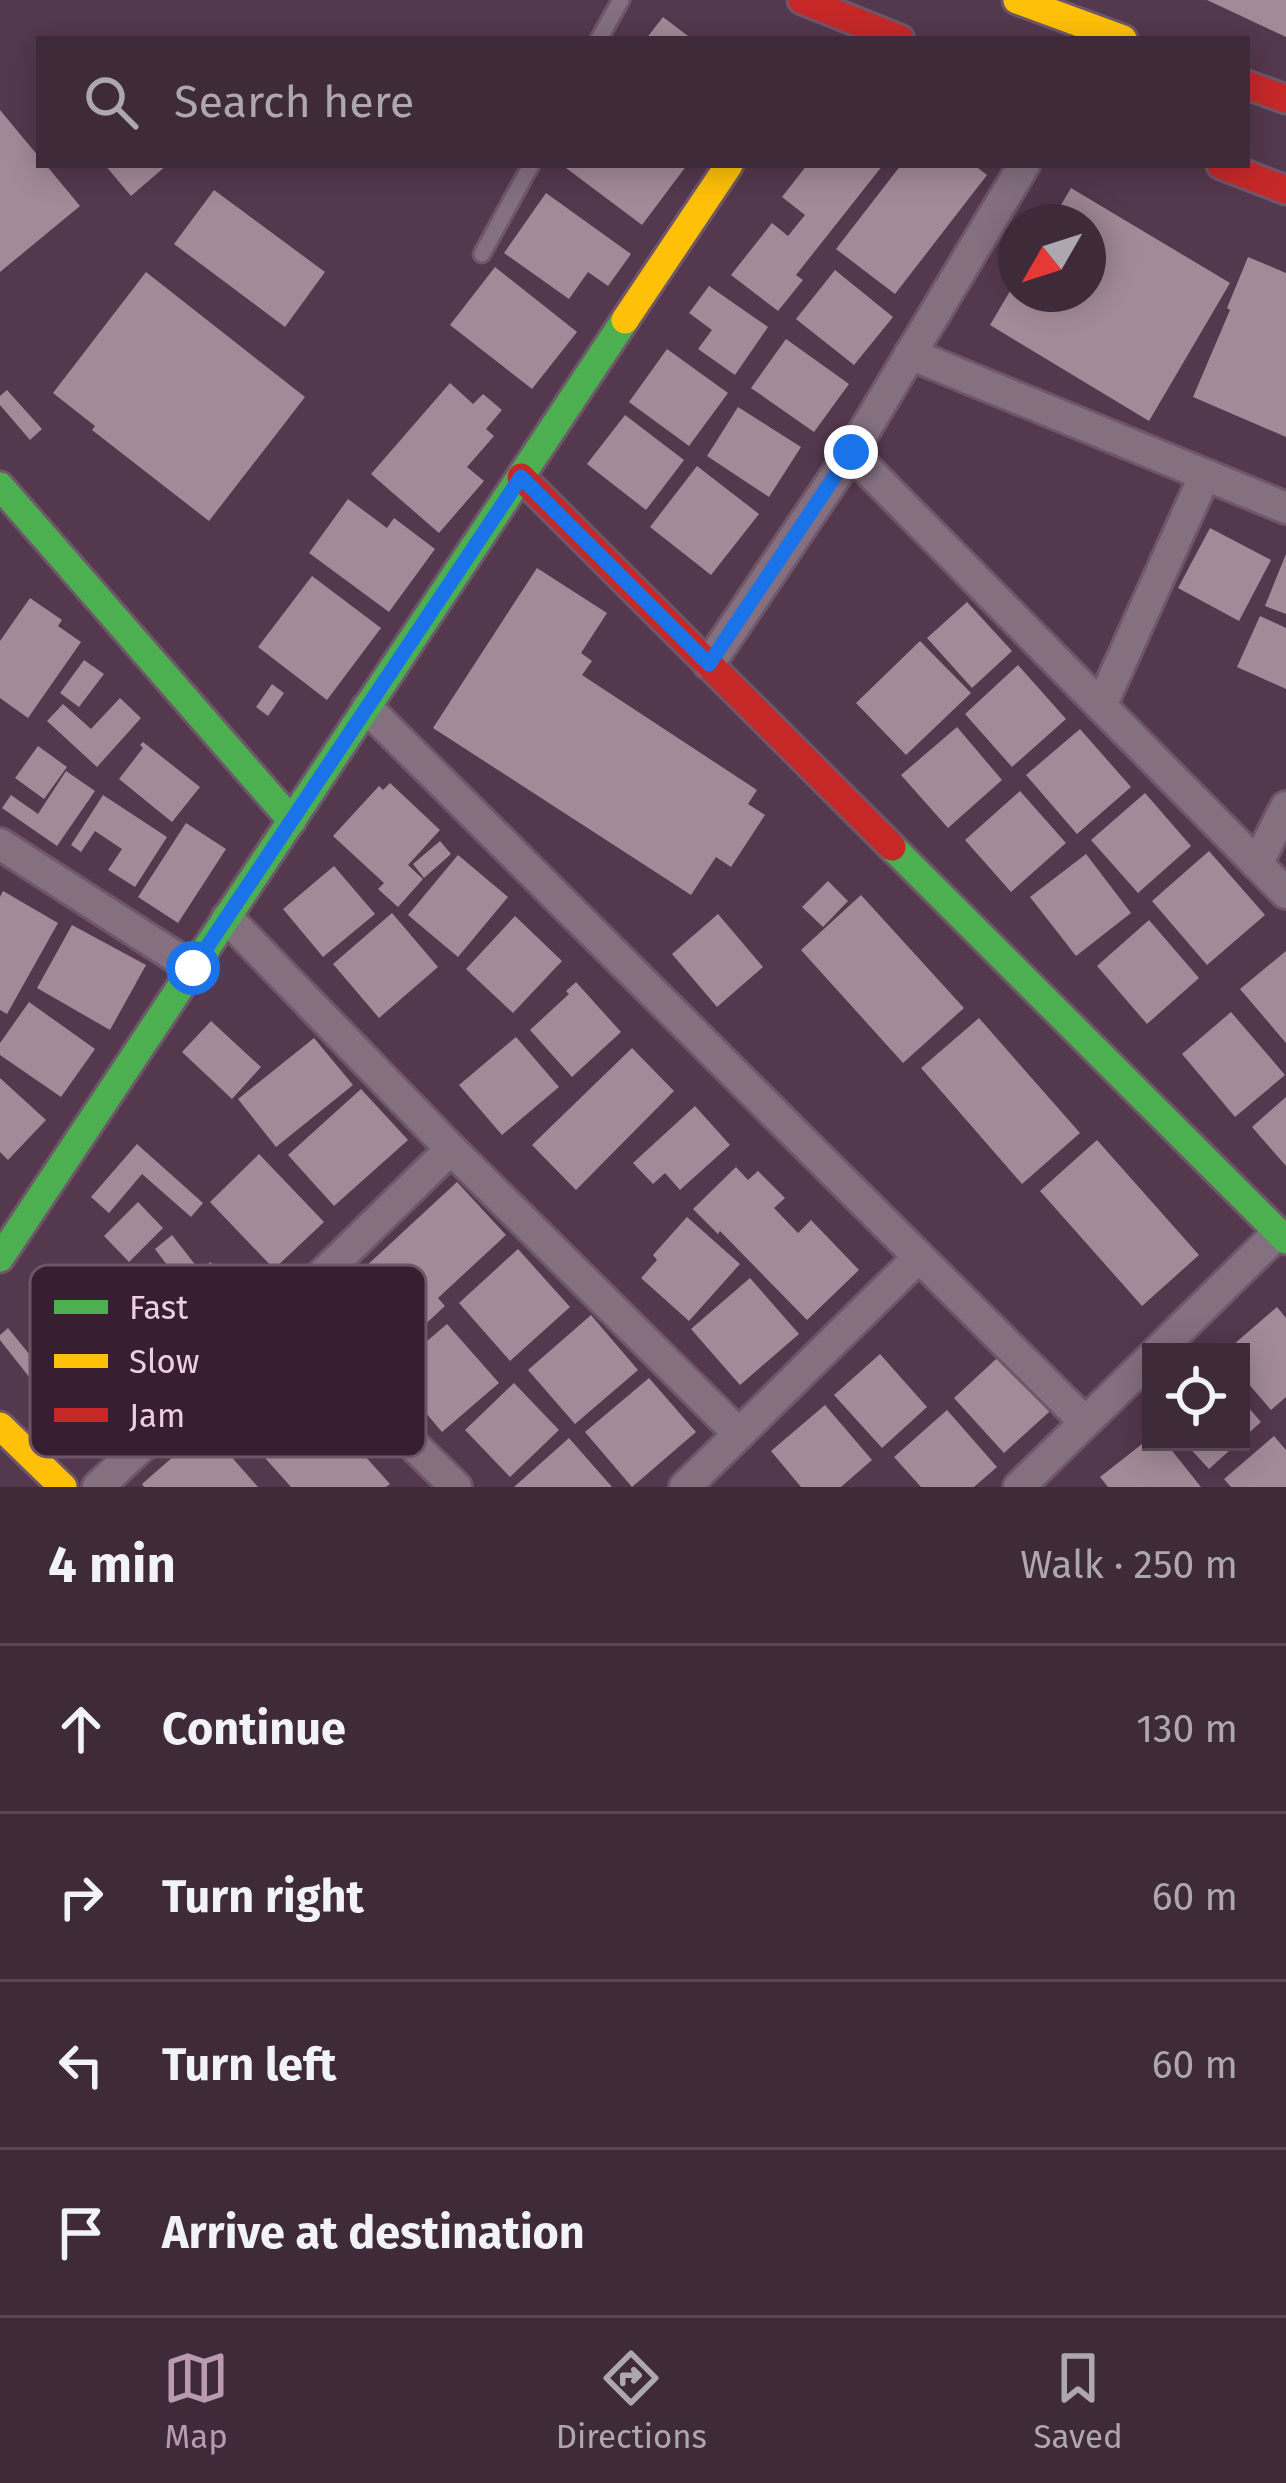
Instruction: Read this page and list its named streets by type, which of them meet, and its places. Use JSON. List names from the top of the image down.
{
  "legend": ["Fast", "Slow", "Jam"],
  "north": "bottom left",
  "page": {
    "search": "Search here",
    "heading": ["4 min", "Walk · 250 m"],
    "list": [
      ["Continue", "130 m"],
      ["Turn right", "60 m"],
      ["Turn left", "60 m"],
      "Arrive at destination"
    ],
    "nav": ["Map", "Directions", "Saved"]
  }
}
